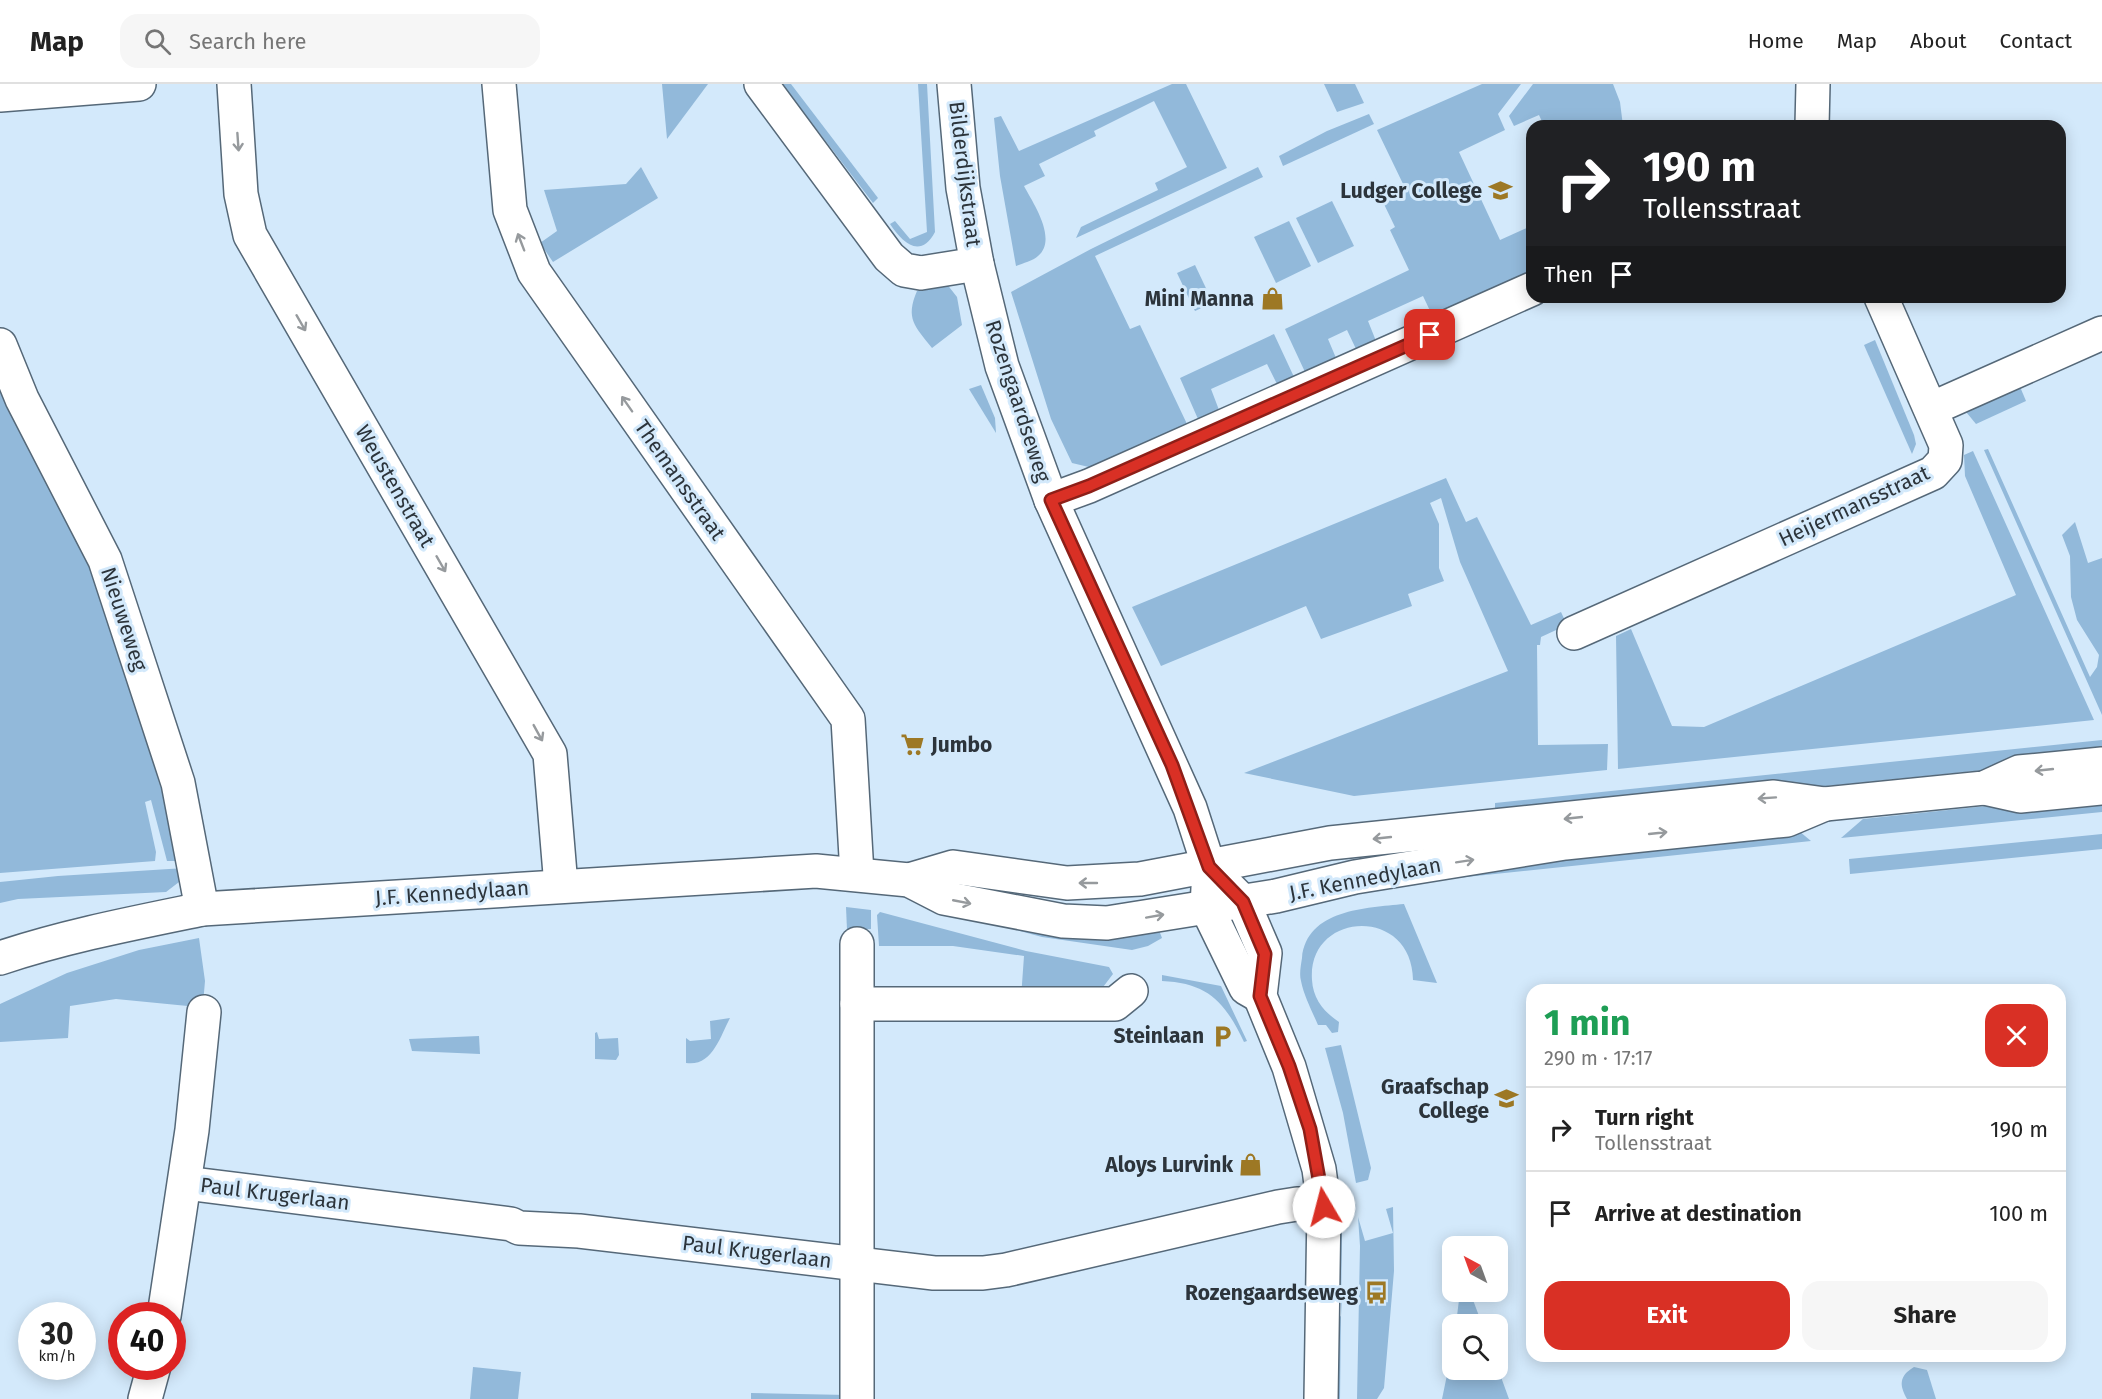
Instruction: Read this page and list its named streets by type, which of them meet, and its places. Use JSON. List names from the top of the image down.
{
  "streets": {
    "street": [
      "Bilderdijkstraat",
      "Rozengaardseweg",
      "Themansstraat",
      "Weustenstraat",
      "Heijermansstraat",
      "Nieuweweg",
      "J.F. Kennedylaan",
      "Paul Krugerlaan"
    ]
  },
  "crossings": [
    ["Bilderdijkstraat", "Rozengaardseweg"],
    ["Rozengaardseweg", "J.F. Kennedylaan"],
    ["Rozengaardseweg", "Paul Krugerlaan"],
    ["Themansstraat", "J.F. Kennedylaan"],
    ["Weustenstraat", "J.F. Kennedylaan"],
    ["Nieuweweg", "J.F. Kennedylaan"]
  ],
  "one_way": ["Themansstraat", "Weustenstraat"],
  "places": {
    "school or university": ["Ludger College", "Graafschap College"],
    "shop": ["Mini Manna", "Aloys Lurvink"],
    "supermarket": ["Jumbo"],
    "parking": ["Steinlaan"],
    "bus stop": ["Rozengaardseweg"]
  },
  "north": "top left",
  "page": {
    "header": "Map",
    "search": "Search here",
    "nav": [
      "Home",
      "Map",
      "About",
      "Contact"
    ],
    "turn": ["190 m", "Tollensstraat"],
    "then": "Then",
    "heading": ["1 min", "290 m · 17:17"],
    "list": [
      {
        "name": "Turn right",
        "note": "Tollensstraat",
        "value": "190 m"
      },
      {
        "name": "Arrive at destination",
        "value": "100 m"
      }
    ],
    "buttons": ["Exit", "Share"],
    "speed": "30 km/h",
    "limit": "40"
  }
}
